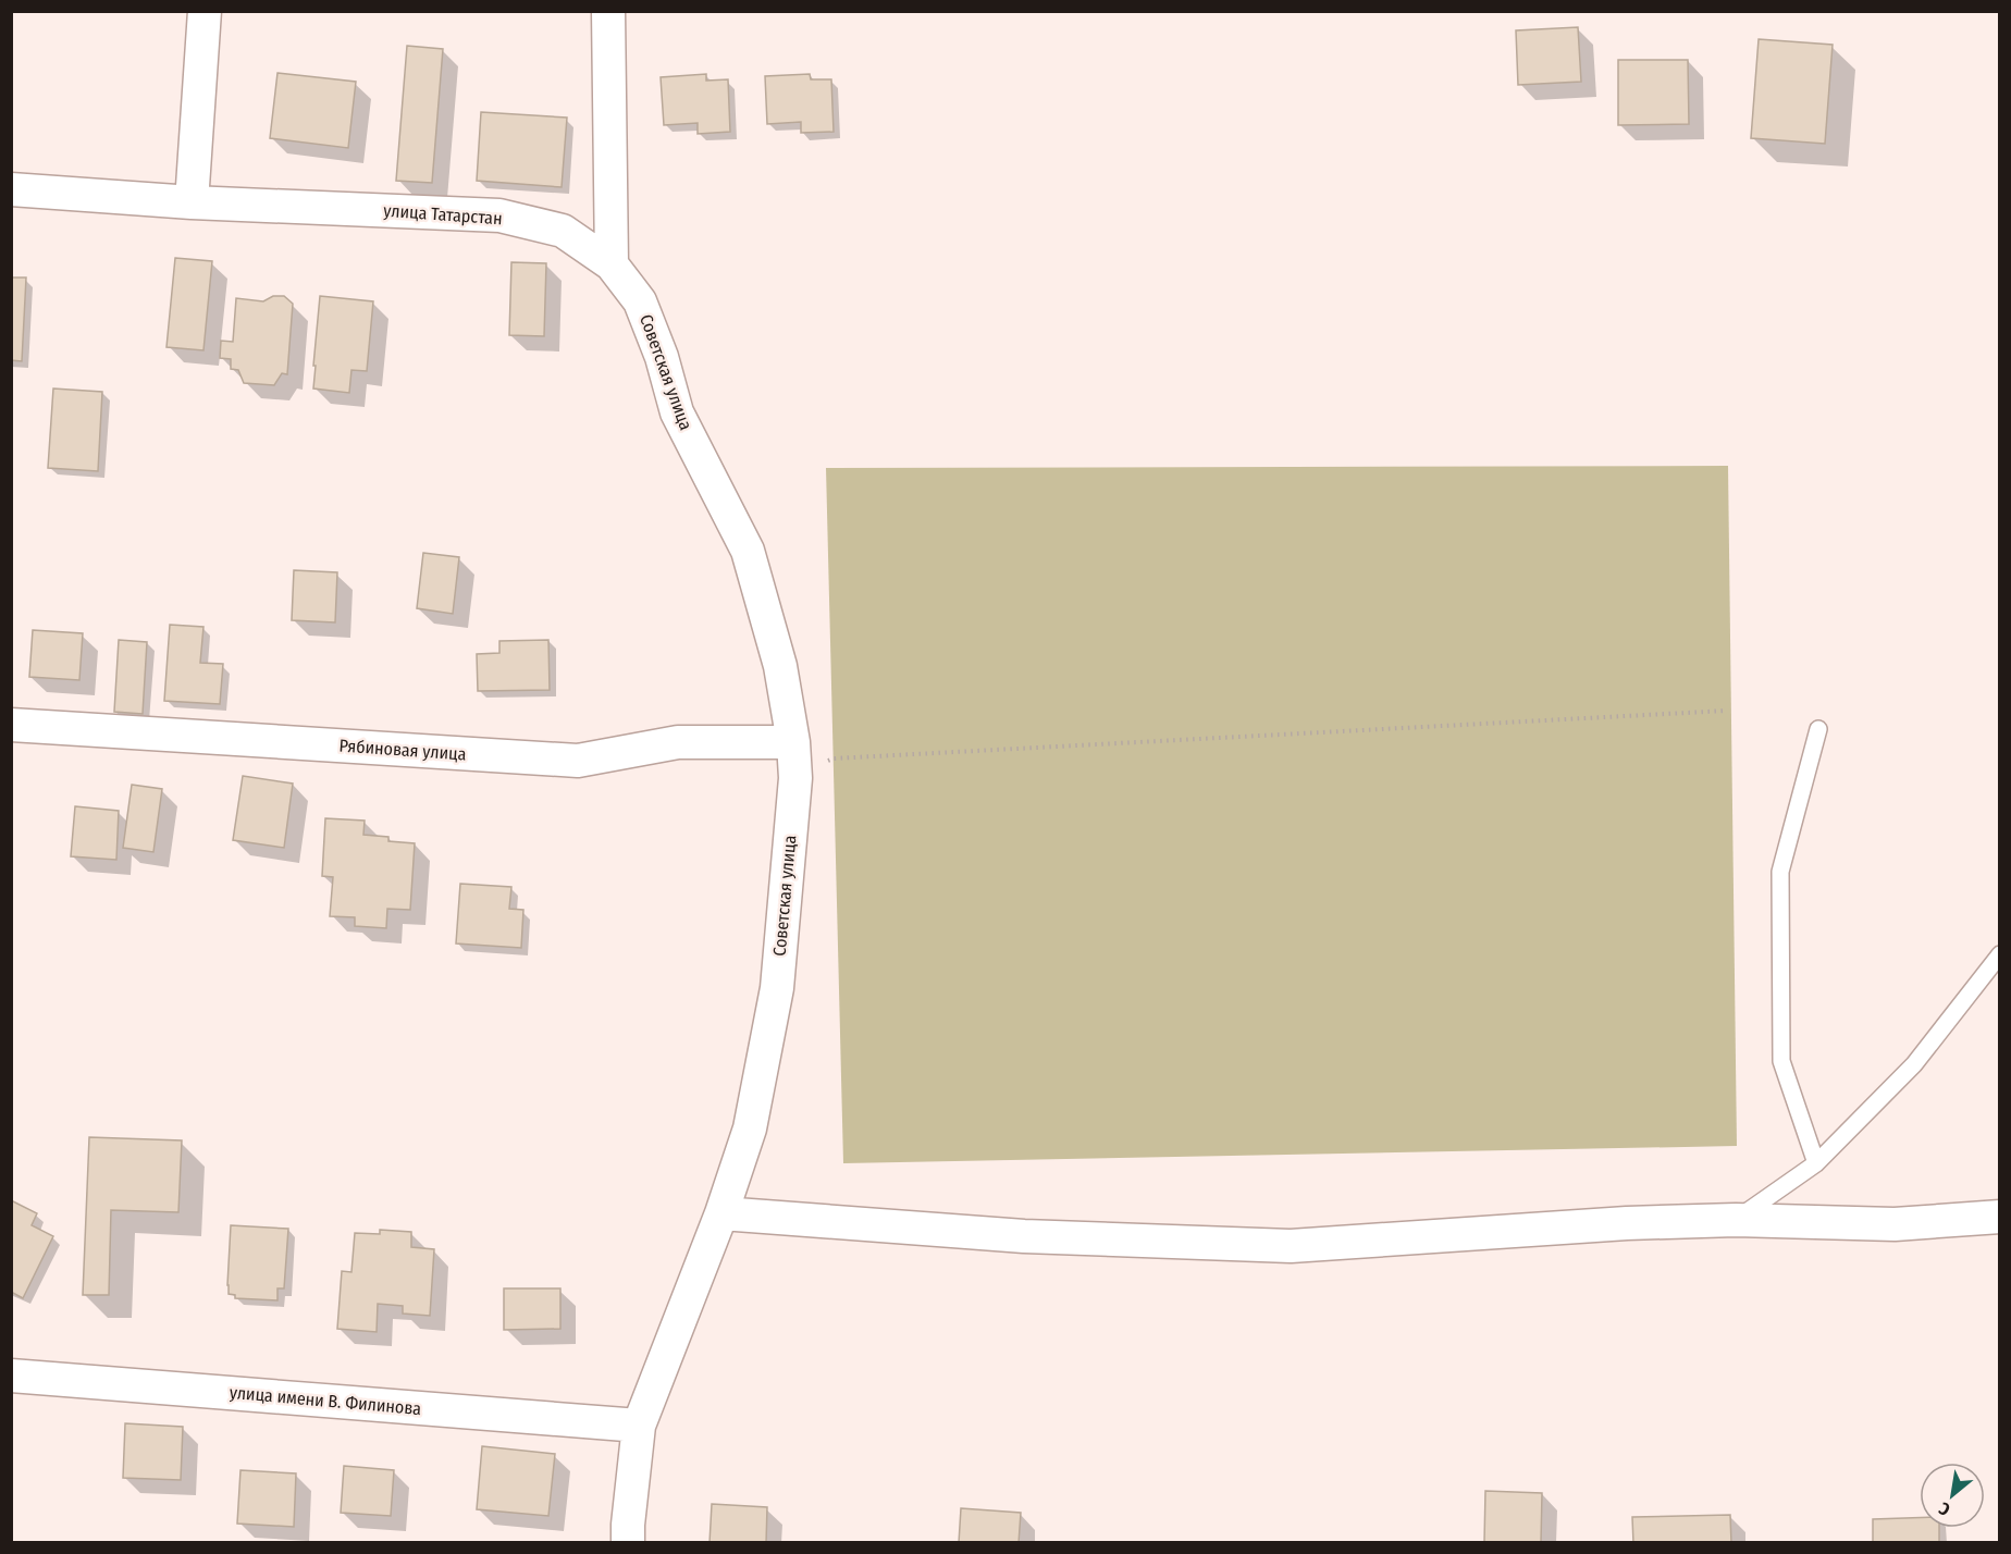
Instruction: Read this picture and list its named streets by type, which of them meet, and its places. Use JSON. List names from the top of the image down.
{
  "streets": {
    "street": [
      "улица Татарстан",
      "Советская улица",
      "Рябиновая улица",
      "улица имени В. Филинова"
    ]
  },
  "crossings": [
    ["улица Татарстан", "Советская улица"],
    ["Советская улица", "Рябиновая улица"],
    ["Советская улица", "улица имени В. Филинова"]
  ],
  "north": "bottom left"
}
